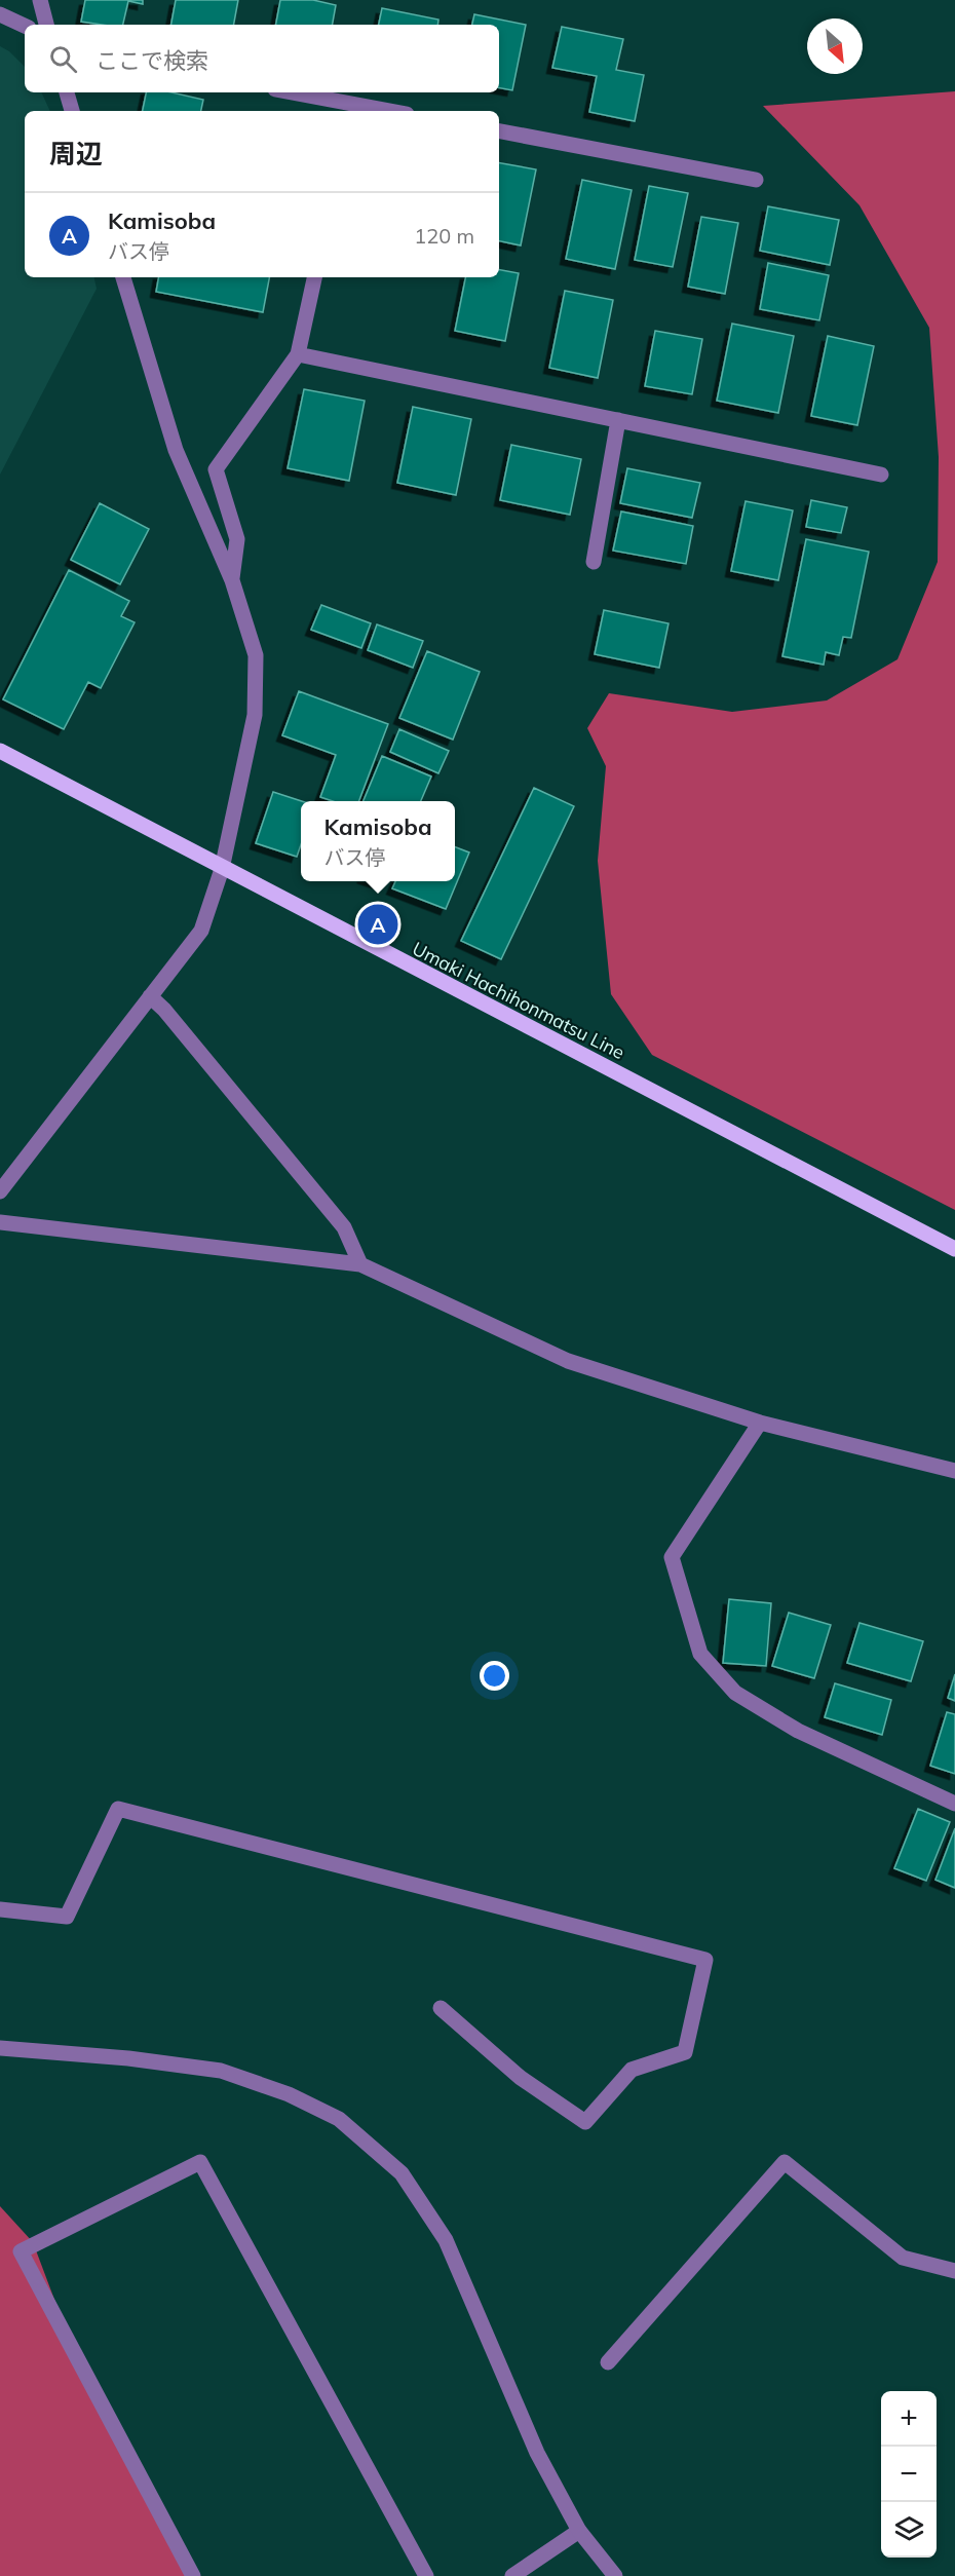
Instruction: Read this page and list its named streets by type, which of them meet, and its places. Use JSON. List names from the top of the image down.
{
  "streets": {
    "main road": ["Umaki Hachihonmatsu Line"]
  },
  "north": "bottom right",
  "page": {
    "search": "ここで検索",
    "heading": "周辺",
    "list": [
      {
        "mark": "A",
        "name": "Kamisoba",
        "note": "バス停",
        "value": "120 m"
      }
    ],
    "popup": ["Kamisoba", "バス停"],
    "pins": "A",
    "map_buttons": ["+", "−"]
  }
}
